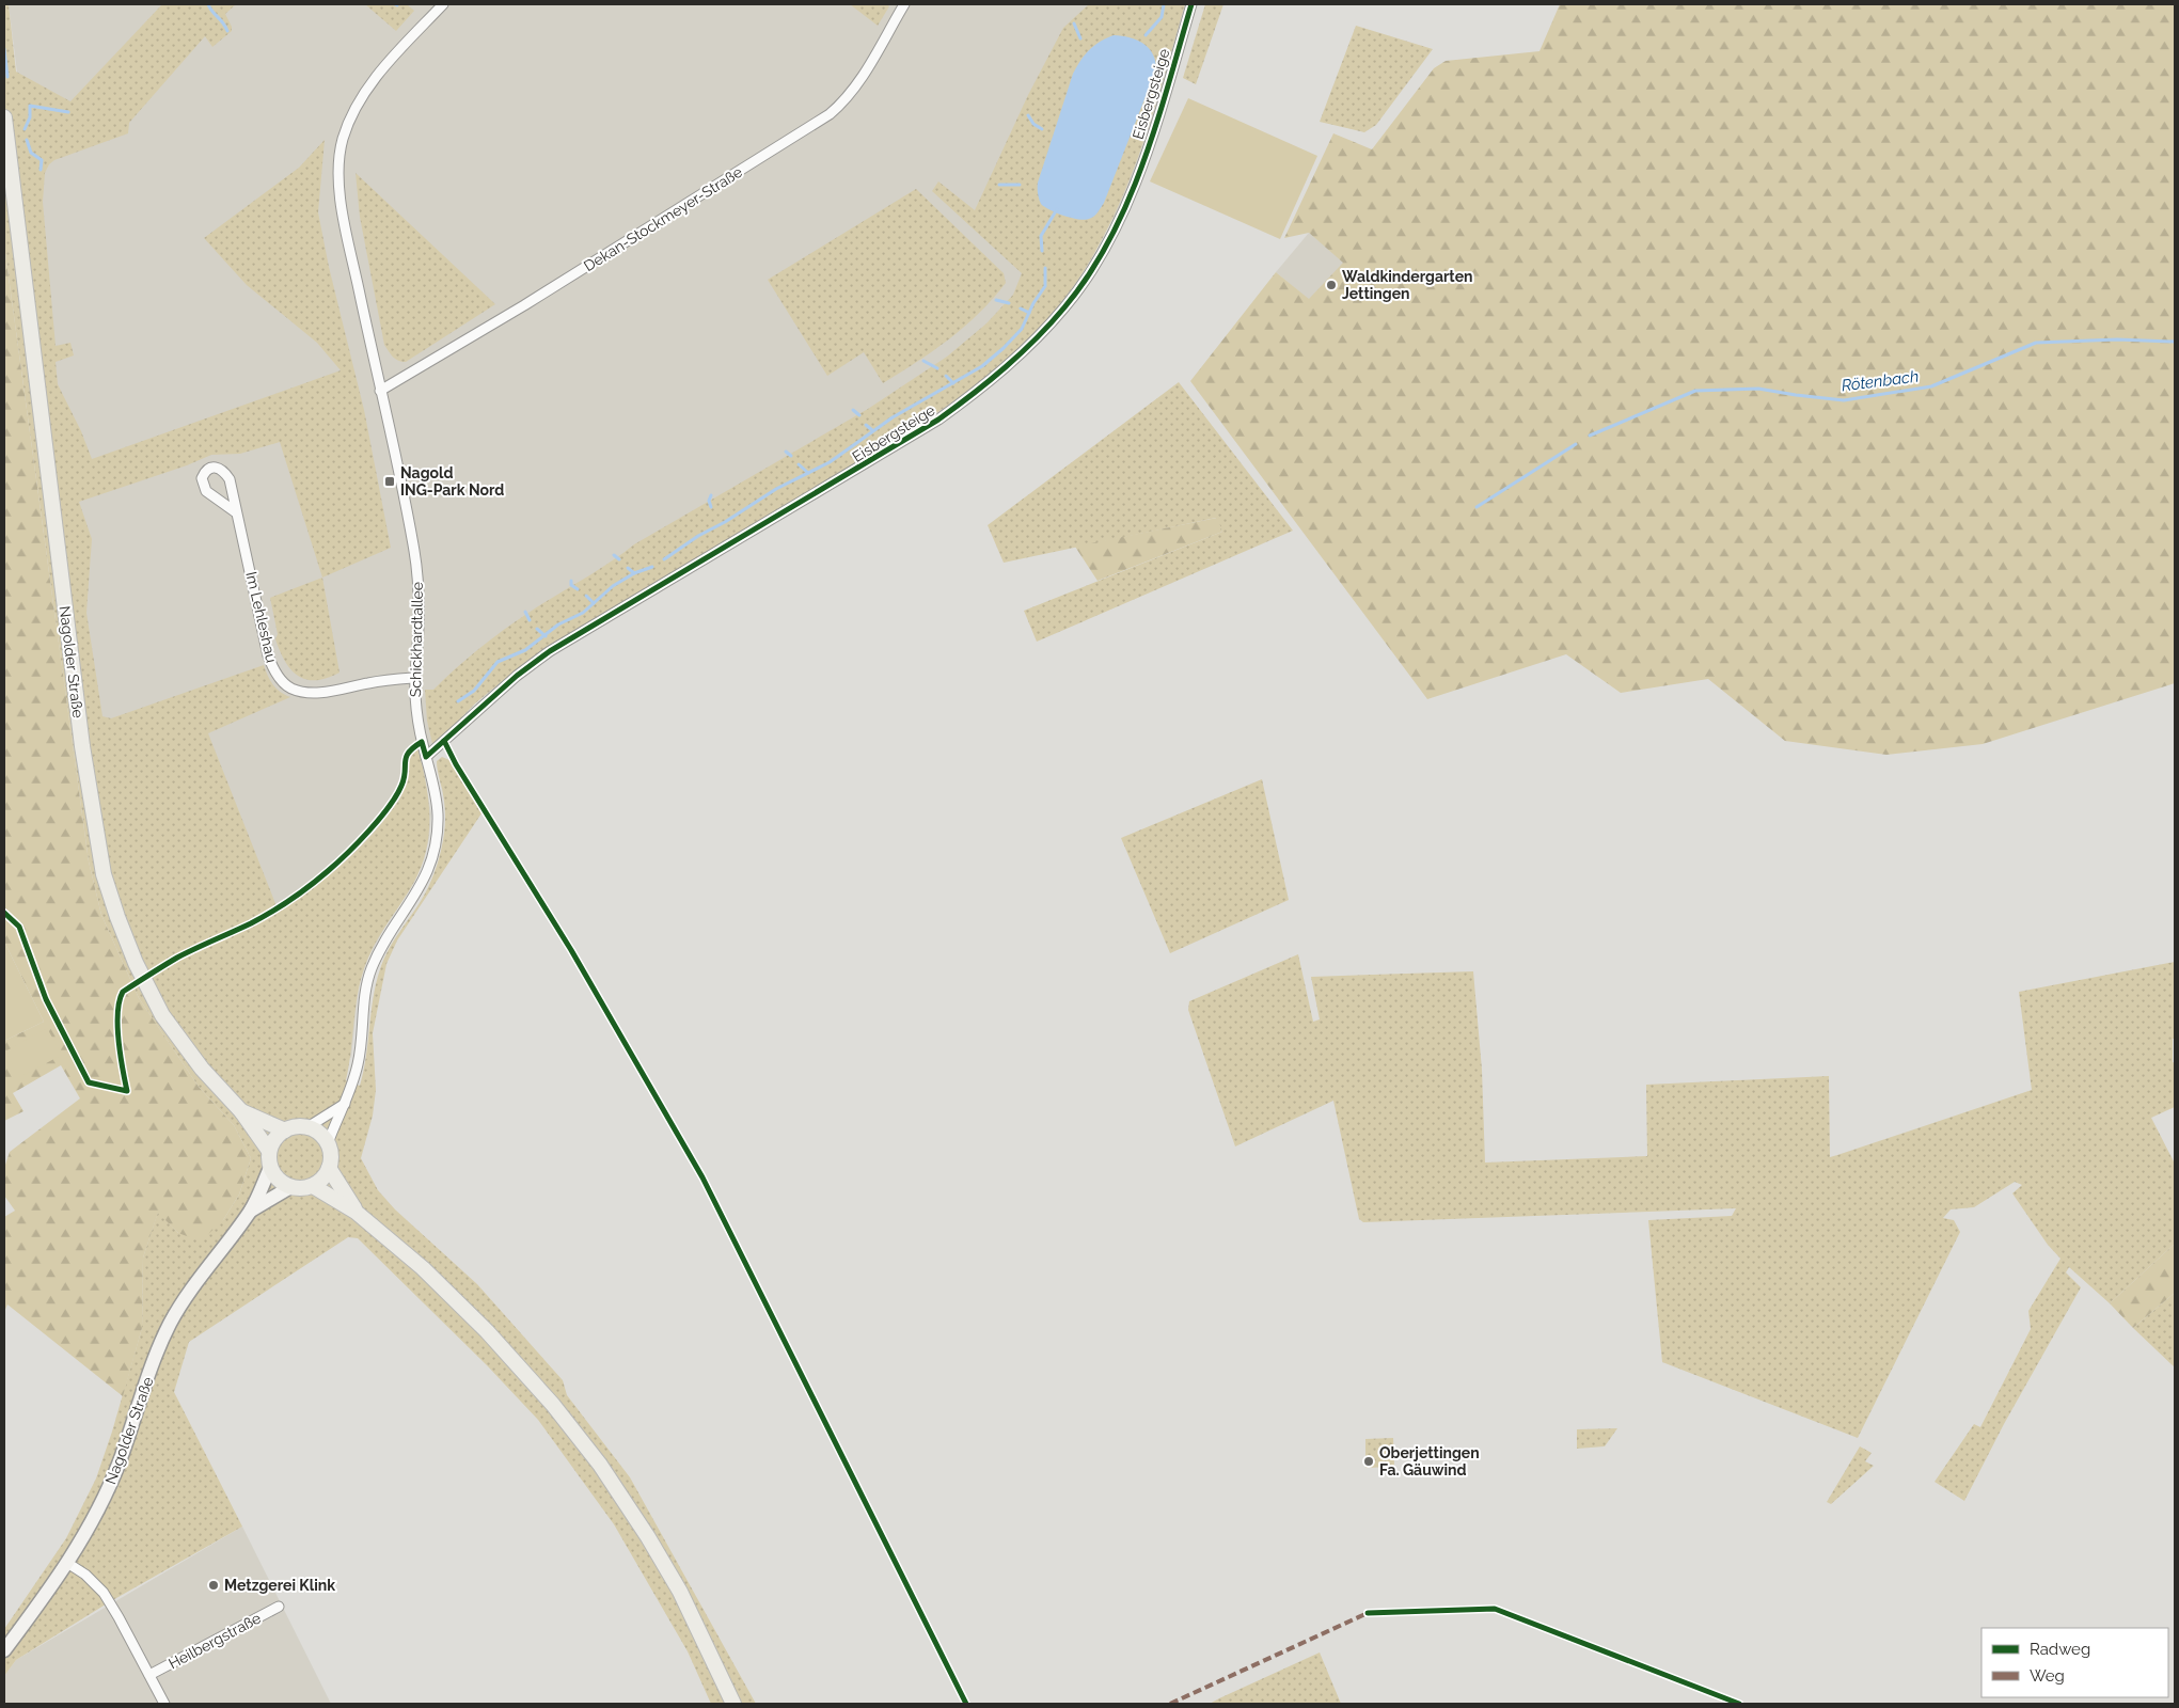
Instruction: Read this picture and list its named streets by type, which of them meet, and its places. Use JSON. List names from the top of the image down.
{
  "streets": {
    "main road": ["Nagolder Straße"],
    "street": [
      "Eisbergsteige",
      "Dekan-Stockmeyer-Straße",
      "Im Lehleshau",
      "Schickhardtallee",
      "Heilbergstraße"
    ]
  },
  "crossings": [
    ["Eisbergsteige", "Schickhardtallee"],
    ["Dekan-Stockmeyer-Straße", "Schickhardtallee"],
    ["Im Lehleshau", "Schickhardtallee"],
    ["Schickhardtallee", "Nagolder Straße"]
  ],
  "water": ["Rötenbach"],
  "places": {
    "other": ["Waldkindergarten Jettingen", "Oberjettingen Fa. Gäuwind", "Metzgerei Klink"],
    "transit": ["Nagold ING-Park Nord"]
  },
  "legend": ["Radweg", "Weg"]
}
